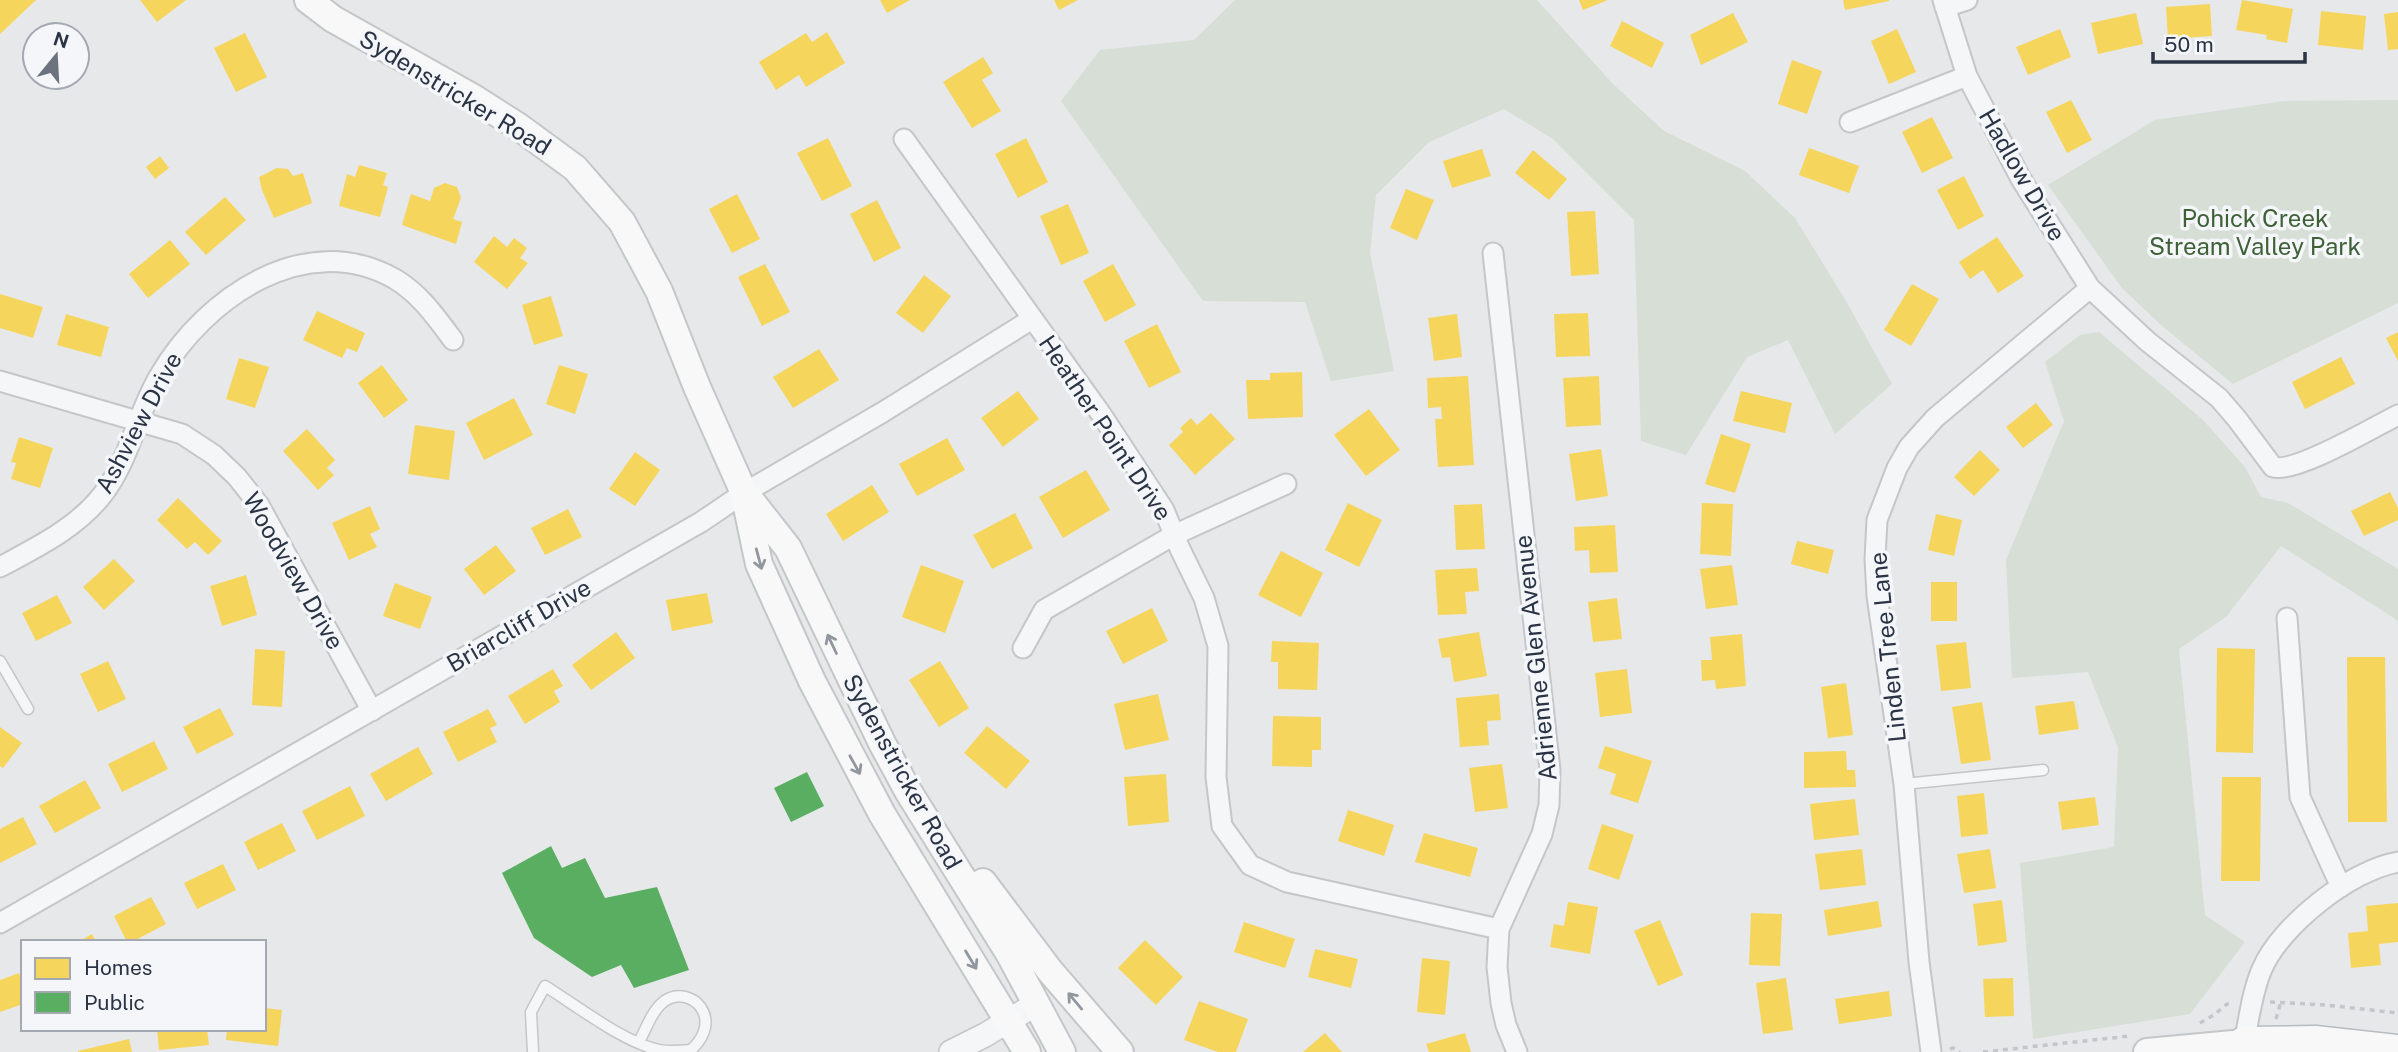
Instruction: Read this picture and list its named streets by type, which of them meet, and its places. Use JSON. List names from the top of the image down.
{
  "streets": {
    "main road": ["Sydenstricker Road"],
    "street": [
      "Hadlow Drive",
      "Ashview Drive",
      "Heather Point Drive",
      "Woodview Drive",
      "Briarcliff Drive",
      "Linden Tree Lane",
      "Adrienne Glen Avenue"
    ]
  },
  "crossings": [
    ["Sydenstricker Road", "Briarcliff Drive"],
    ["Hadlow Drive", "Linden Tree Lane"],
    ["Ashview Drive", "Woodview Drive"],
    ["Heather Point Drive", "Briarcliff Drive"],
    ["Heather Point Drive", "Adrienne Glen Avenue"],
    ["Woodview Drive", "Briarcliff Drive"]
  ],
  "parks": ["Pohick Creek Stream Valley Park"],
  "legend": ["Homes", "Public"],
  "scale_bar": "50 m",
  "north": "top"
}
